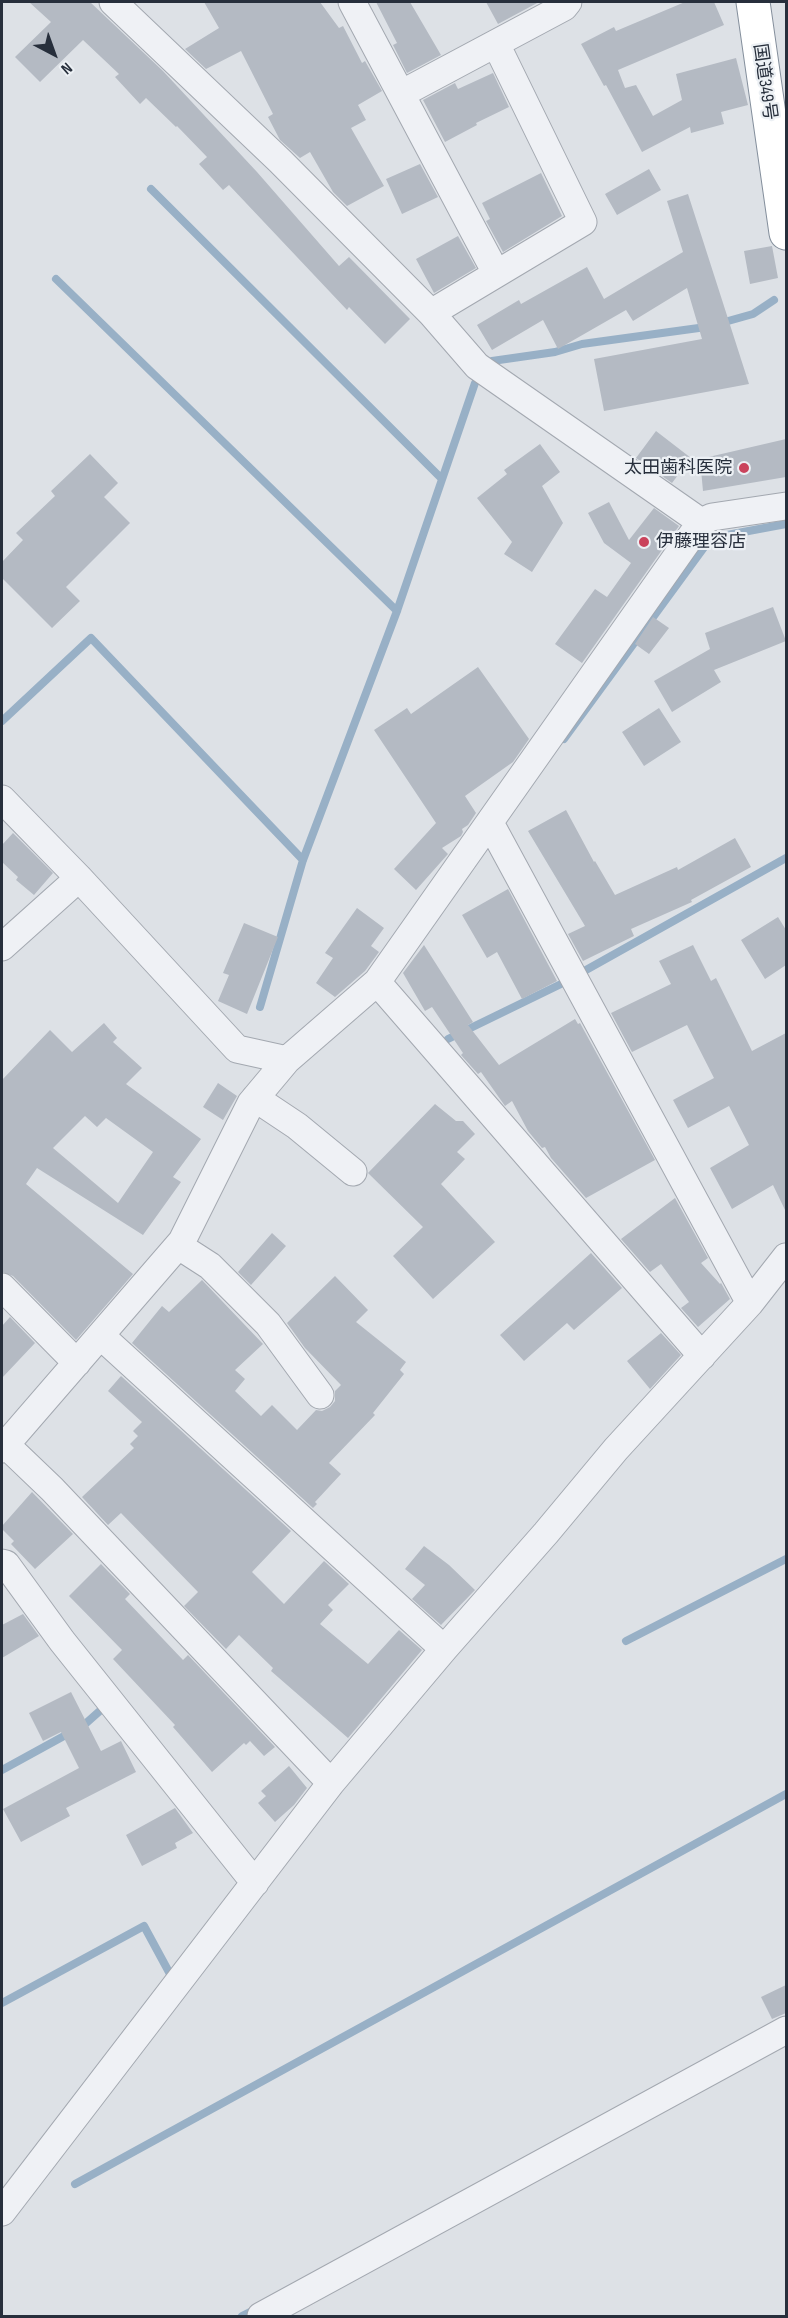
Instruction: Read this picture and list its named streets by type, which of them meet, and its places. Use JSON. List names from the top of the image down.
{
  "streets": {
    "highway": ["国道349号"]
  },
  "places": ["太田歯科医院", "伊藤理容店"],
  "north": "bottom right"
}
